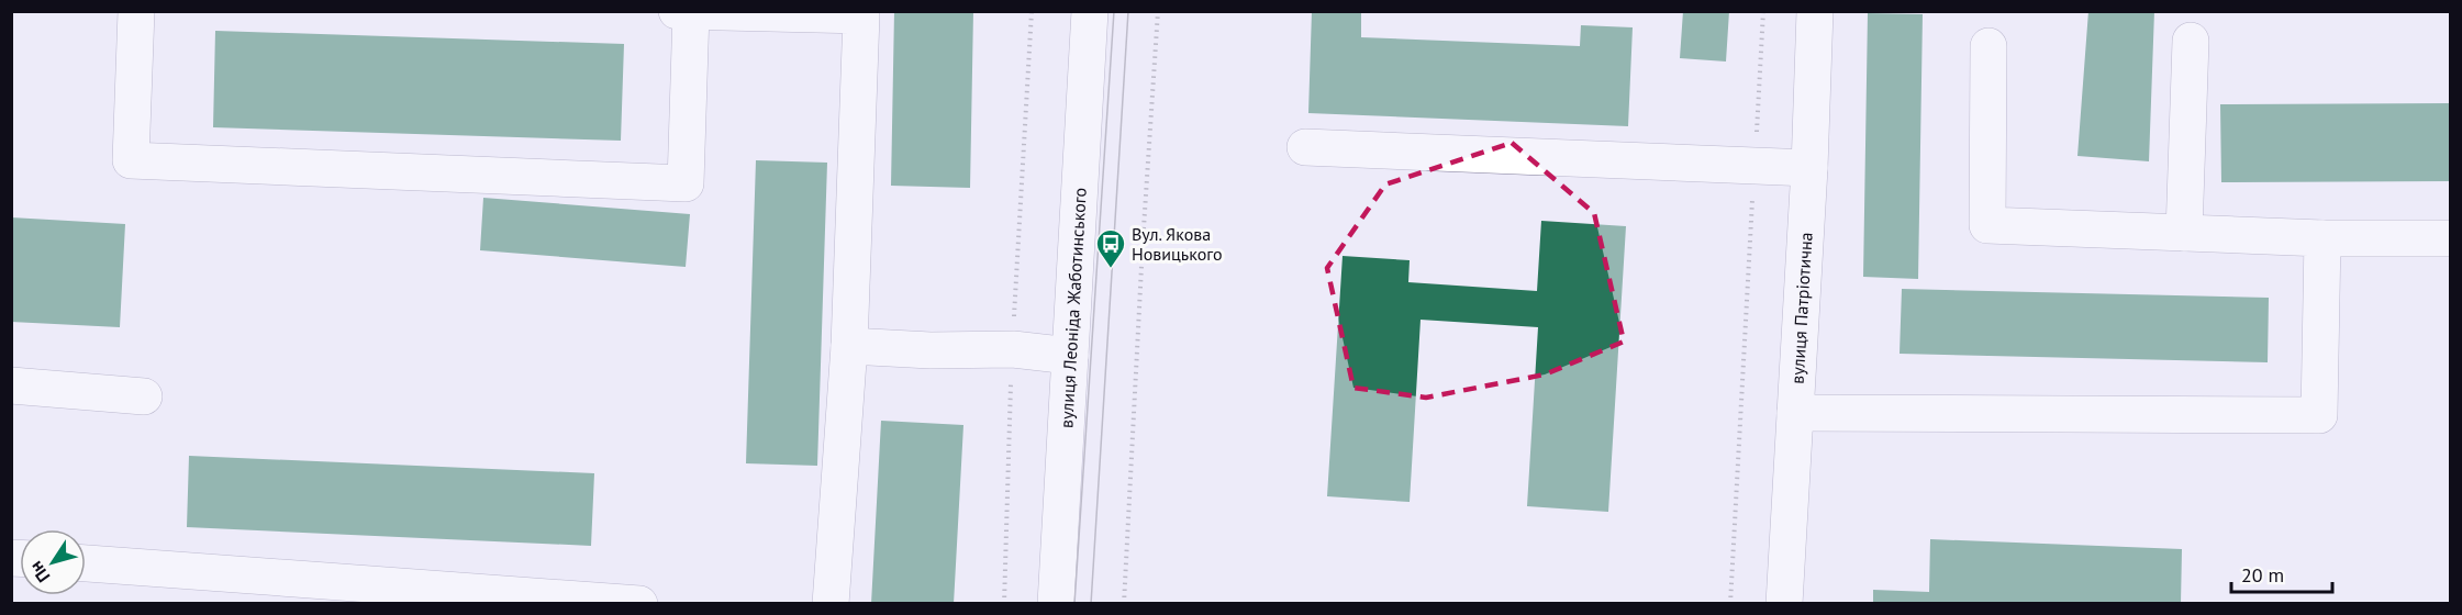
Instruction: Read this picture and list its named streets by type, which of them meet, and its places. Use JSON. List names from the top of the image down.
{
  "streets": {
    "street": ["вулиця Леоніда Жаботинського", "вулиця Патріотична"]
  },
  "places": {
    "bus stop": ["Вул. Якова Новицького"]
  },
  "scale_bar": "20 m",
  "north": "bottom left"
}
